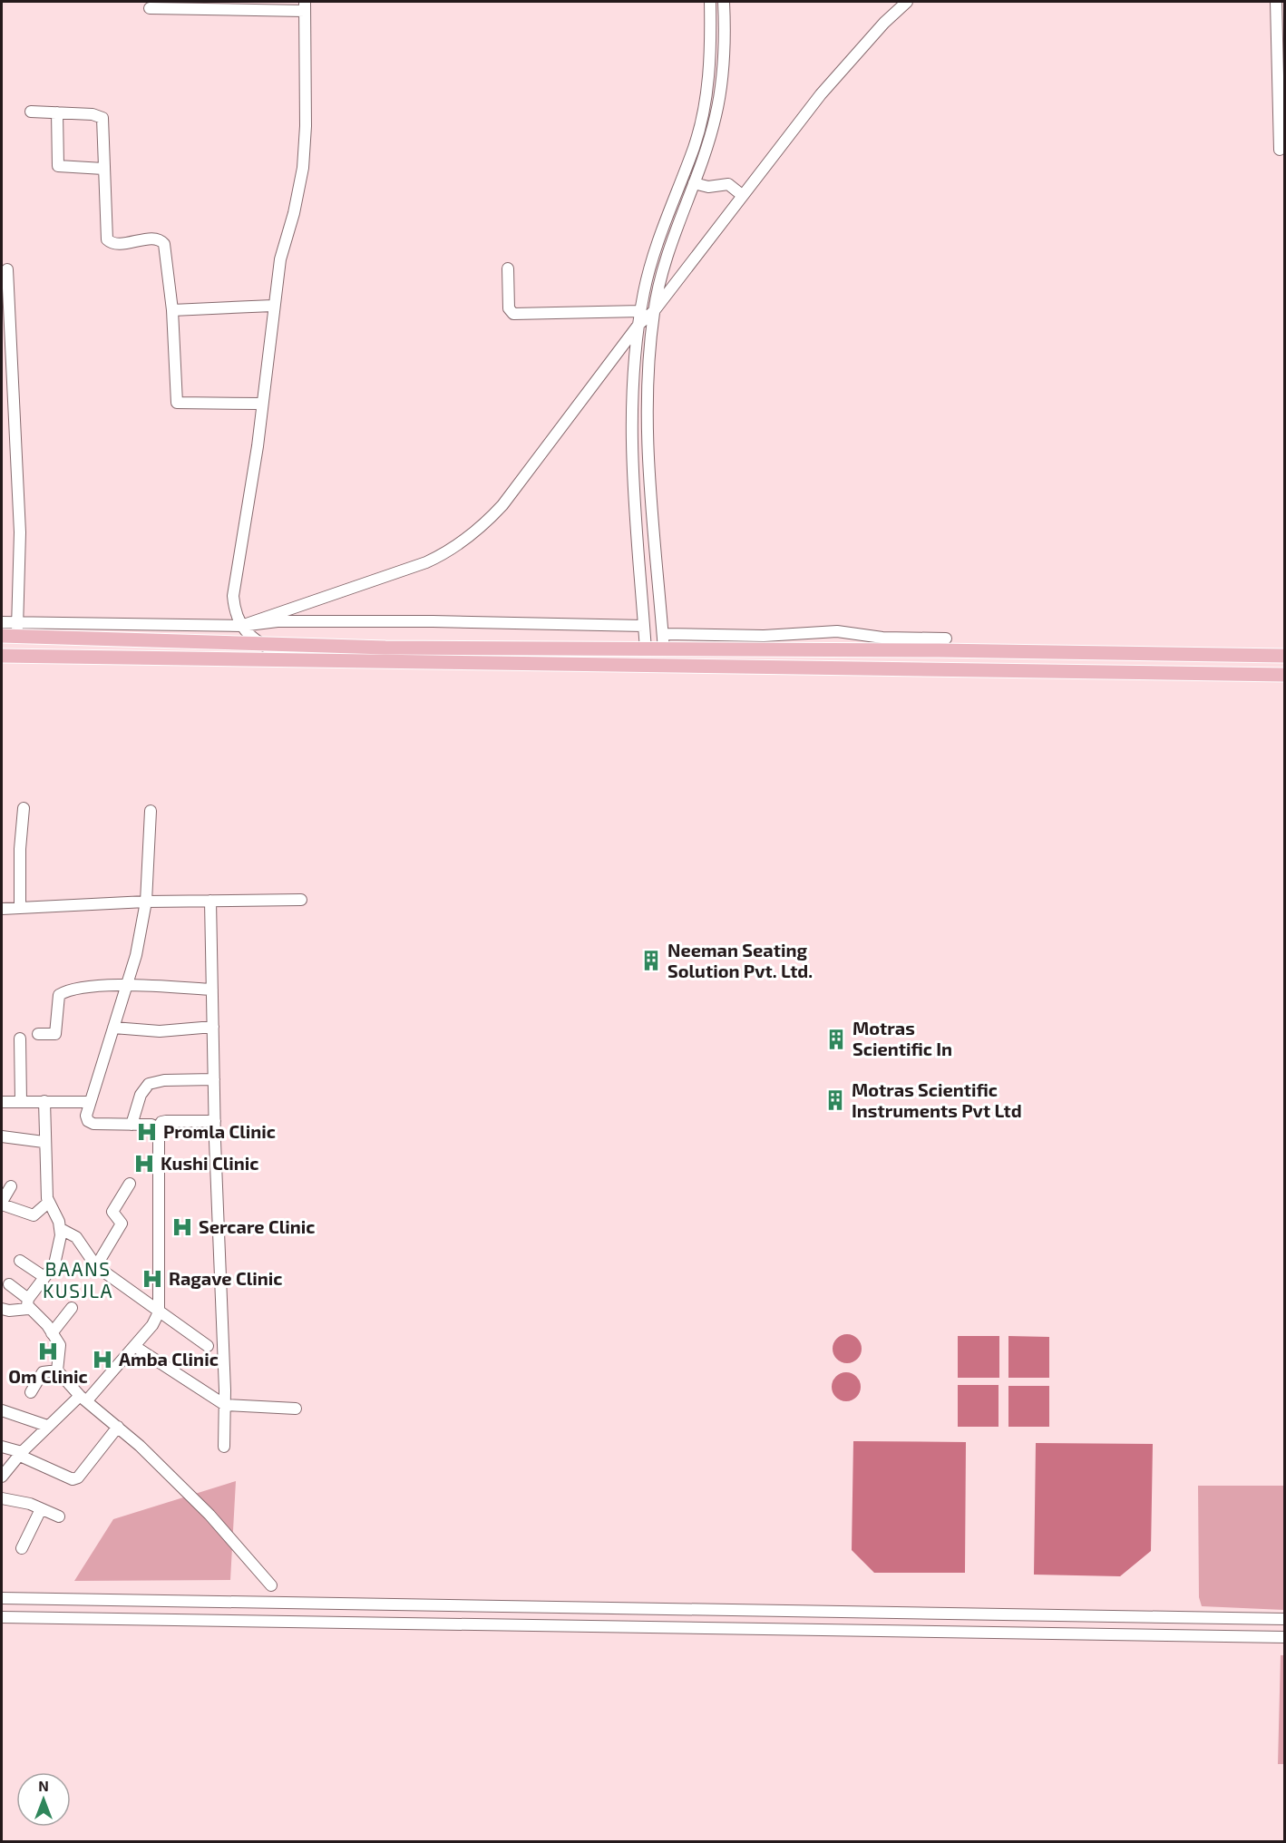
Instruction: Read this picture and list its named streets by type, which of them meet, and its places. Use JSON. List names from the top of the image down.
{
  "districts": ["BAANS KUSJLA"],
  "places": {
    "building": ["Neeman Seating Solution Pvt. Ltd.", "Motras Scientific In", "Motras Scientific Instruments Pvt Ltd"],
    "hospital": [
      "Promla Clinic",
      "Kushi Clinic",
      "Sercare Clinic",
      "Ragave Clinic",
      "Om Clinic",
      "Amba Clinic"
    ]
  },
  "north": "top"
}
